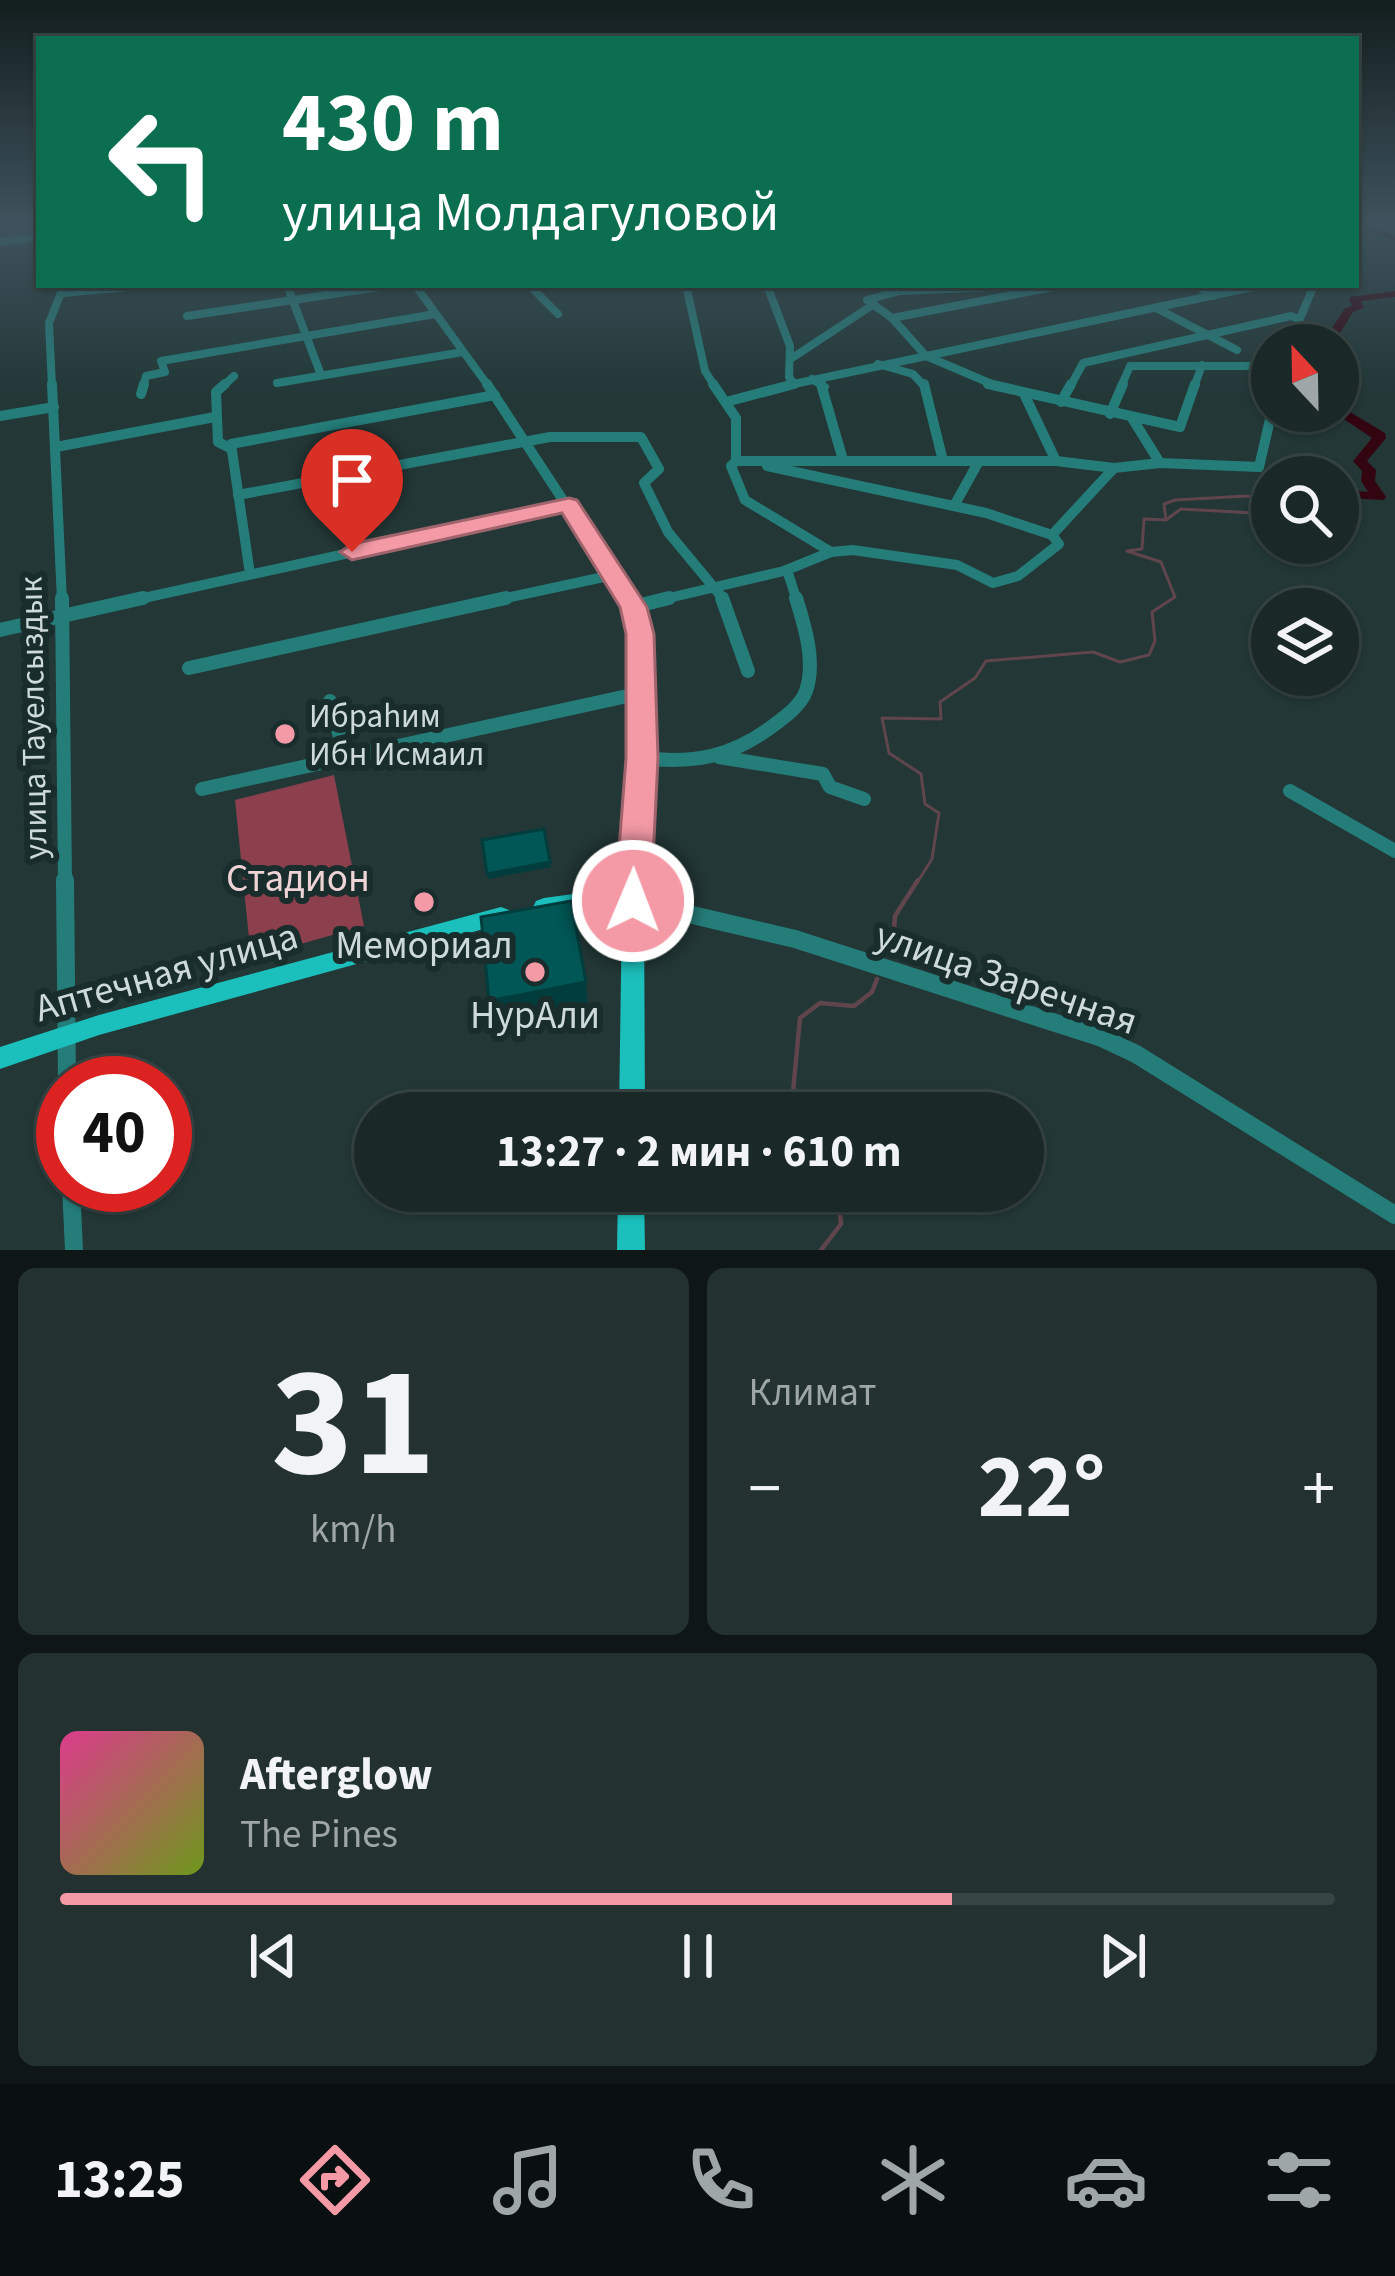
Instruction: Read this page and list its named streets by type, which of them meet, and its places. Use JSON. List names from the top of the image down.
{
  "streets": {
    "main road": ["Аптечная улица"],
    "street": ["улица Тауелсыздык", "улица Заречная"]
  },
  "crossings": [
    ["улица Тауелсыздык", "Аптечная улица"],
    ["Аптечная улица", "улица Заречная"]
  ],
  "parks": ["Стадион"],
  "places": ["Ибраһим Ибн Исмаил", "Мемориал", "НурАли"],
  "north": "top",
  "page": {
    "turn": ["430 m", "улица Молдагуловой"],
    "limit": "40",
    "trip": "13:27 · 2 мин · 610 m",
    "tile": [
      ["31", "km/h"],
      "Климат"
    ],
    "heat": ["−", "22°", "+"],
    "song": ["Afterglow", "The Pines"],
    "tabs": "13:25"
  }
}
